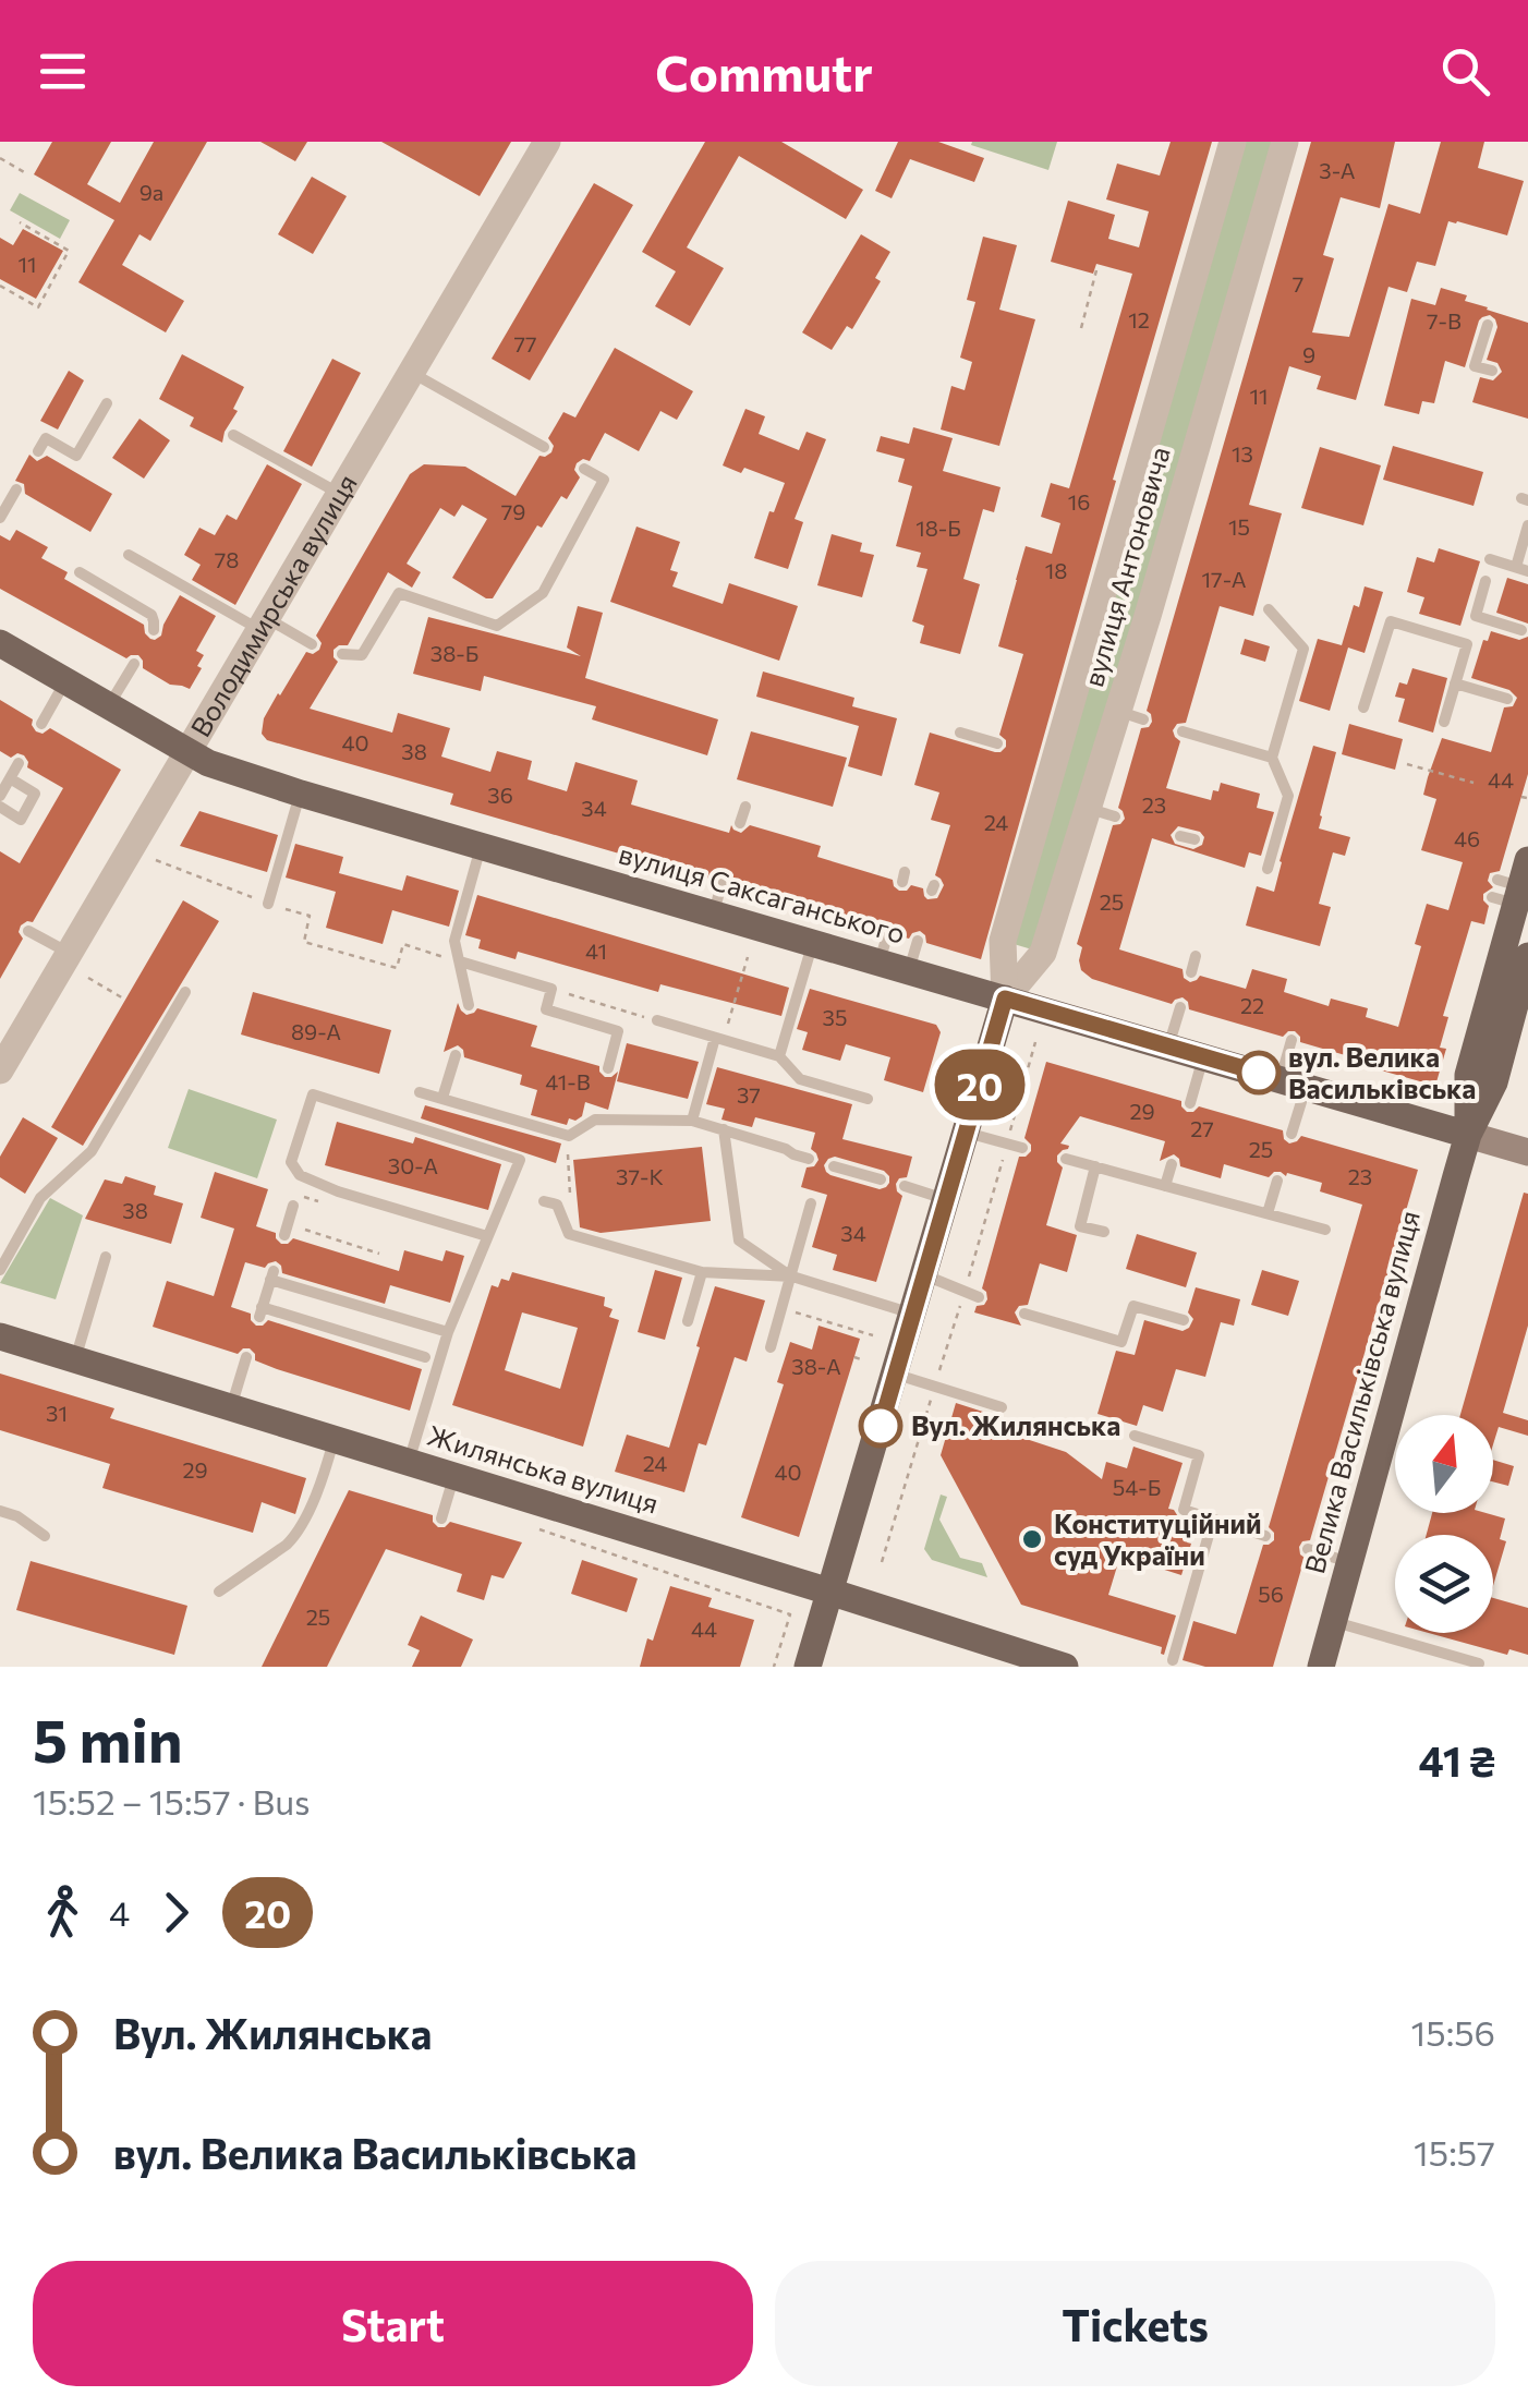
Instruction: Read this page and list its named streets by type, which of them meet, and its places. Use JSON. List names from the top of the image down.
{
  "streets": {
    "main road": [
      "вулиця Антоновича",
      "вулиця Саксаганського",
      "Велика Васильківська вулиця",
      "Жилянська вулиця"
    ],
    "street": ["Володимирська вулиця"]
  },
  "crossings": [
    ["вулиця Антоновича", "вулиця Саксаганського"],
    ["вулиця Антоновича", "Жилянська вулиця"],
    ["Володимирська вулиця", "вулиця Саксаганського"],
    ["вулиця Саксаганського", "Велика Васильківська вулиця"]
  ],
  "places": ["вул. Велика Васильківська", "Вул. Жилянська", "Конституційний суд України"],
  "lines": ["bus line 20"],
  "house_numbers": [
    "3-А",
    "9а",
    "11",
    "7",
    "12",
    "7-В",
    "77",
    "9",
    "11",
    "13",
    "16",
    "79",
    "15",
    "18-Б",
    "78",
    "18",
    "17-А",
    "38-Б",
    "40",
    "38",
    "44",
    "36",
    "23",
    "34",
    "24",
    "46",
    "25",
    "41",
    "22",
    "35",
    "89-А",
    "41-В",
    "37",
    "29",
    "27",
    "25",
    "30-А",
    "37-К",
    "23",
    "38",
    "34",
    "38-А",
    "31",
    "24",
    "29",
    "40",
    "54-Б",
    "56",
    "25",
    "44"
  ],
  "north": "top",
  "page": {
    "header": "Commutr",
    "on_map": "20",
    "heading": ["5 min", "15:52 – 15:57 · Bus", "41 ₴"],
    "legs": ["4", "20"],
    "list": [
      {
        "name": "Вул. Жилянська",
        "value": "15:56"
      },
      {
        "name": "вул. Велика Васильківська",
        "value": "15:57"
      }
    ],
    "buttons": ["Start", "Tickets"]
  }
}
